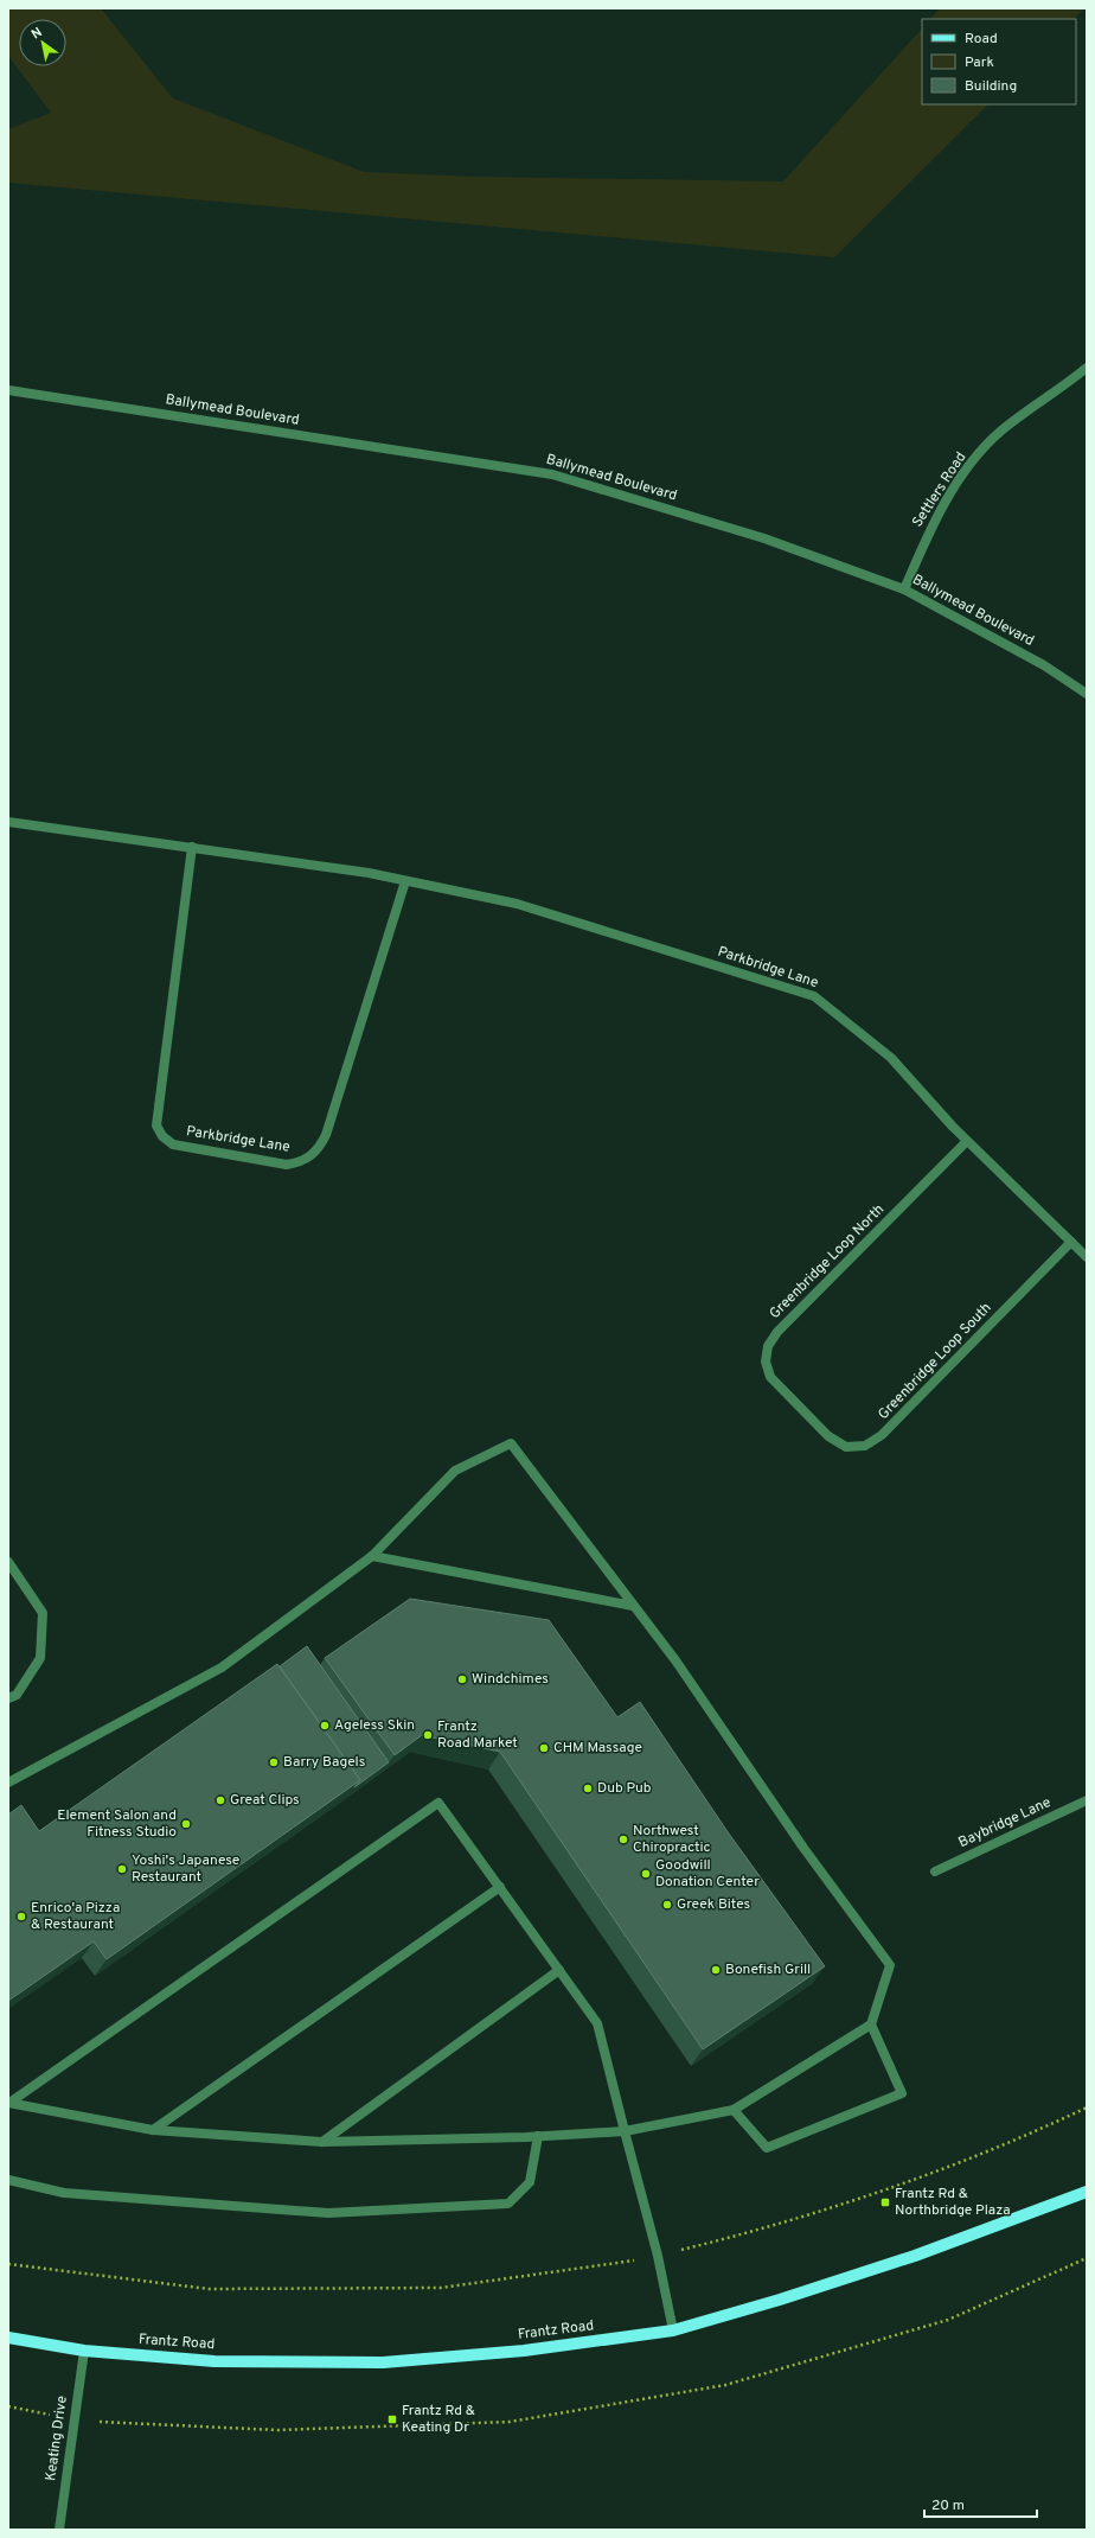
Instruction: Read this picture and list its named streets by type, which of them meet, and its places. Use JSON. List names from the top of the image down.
{
  "streets": {
    "main road": ["Frantz Road"],
    "street": [
      "Ballymead Boulevard",
      "Settlers Road",
      "Parkbridge Lane",
      "Greenbridge Loop North",
      "Greenbridge Loop South",
      "Baybridge Lane",
      "Keating Drive"
    ]
  },
  "crossings": [
    ["Ballymead Boulevard", "Settlers Road"],
    ["Parkbridge Lane", "Greenbridge Loop North"],
    ["Parkbridge Lane", "Greenbridge Loop South"],
    ["Greenbridge Loop North", "Greenbridge Loop South"],
    ["Frantz Road", "Keating Drive"]
  ],
  "places": {
    "other": [
      "Windchimes",
      "Ageless Skin",
      "Frantz Road Market",
      "CHM Massage",
      "Barry Bagels",
      "Dub Pub",
      "Great Clips",
      "Element Salon and Fitness Studio",
      "Northwest Chiropractic",
      "Yoshi's Japanese Restaurant",
      "Goodwill Donation Center",
      "Greek Bites",
      "Enrico'a Pizza & Restaurant",
      "Bonefish Grill"
    ],
    "transit": ["Frantz Rd & Northbridge Plaza", "Frantz Rd & Keating Dr"]
  },
  "legend": ["Road", "Park", "Building"],
  "scale_bar": "20 m",
  "north": "top left"
}
